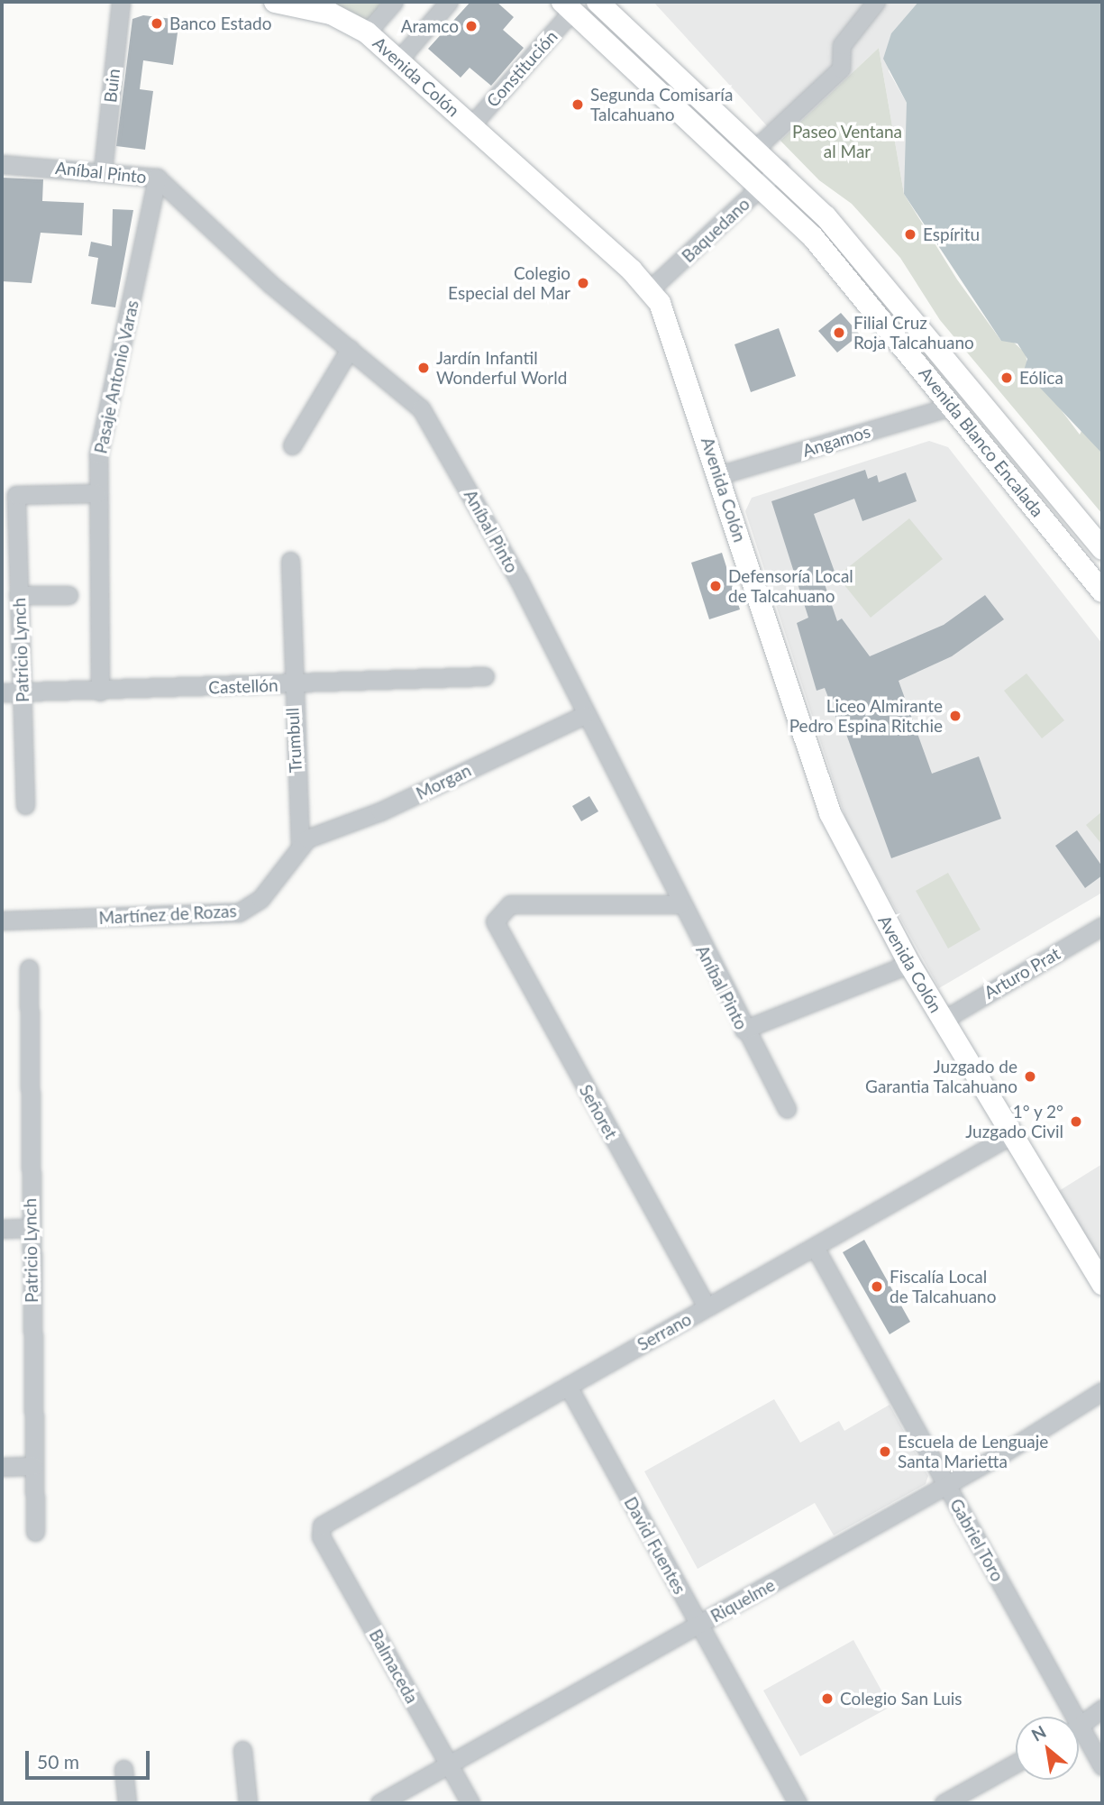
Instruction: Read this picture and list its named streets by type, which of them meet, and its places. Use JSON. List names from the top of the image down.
{
  "streets": {
    "main road": ["Avenida Colón", "Avenida Blanco Encalada"],
    "street": [
      "Constitución",
      "Buin",
      "Aníbal Pinto",
      "Baquedano",
      "Pasaje Antonio Varas",
      "Angamos",
      "Patricio Lynch",
      "Castellón",
      "Trumbull",
      "Morgan",
      "Martínez de Rozas",
      "Arturo Prat",
      "Señoret",
      "Serrano",
      "Gabriel Toro",
      "David Fuentes",
      "Riquelme",
      "Balmaceda"
    ]
  },
  "crossings": [
    ["Constitución", "Avenida Colón"],
    ["Constitución", "Avenida Blanco Encalada"],
    ["Avenida Colón", "Baquedano"],
    ["Avenida Colón", "Angamos"],
    ["Avenida Colón", "Arturo Prat"],
    ["Avenida Colón", "Serrano"],
    ["Buin", "Aníbal Pinto"],
    ["Aníbal Pinto", "Pasaje Antonio Varas"],
    ["Aníbal Pinto", "Morgan"],
    ["Aníbal Pinto", "Señoret"],
    ["Baquedano", "Avenida Blanco Encalada"],
    ["Pasaje Antonio Varas", "Patricio Lynch"],
    ["Pasaje Antonio Varas", "Castellón"],
    ["Angamos", "Avenida Blanco Encalada"],
    ["Patricio Lynch", "Castellón"],
    ["Castellón", "Trumbull"],
    ["Trumbull", "Morgan"],
    ["Trumbull", "Martínez de Rozas"],
    ["Morgan", "Martínez de Rozas"],
    ["Señoret", "Serrano"],
    ["Serrano", "Gabriel Toro"],
    ["Serrano", "David Fuentes"],
    ["Serrano", "Balmaceda"],
    ["Gabriel Toro", "Riquelme"],
    ["David Fuentes", "Riquelme"],
    ["Riquelme", "Balmaceda"]
  ],
  "parks": ["Paseo Ventana al Mar"],
  "places": [
    "Banco Estado",
    "Aramco",
    "Segunda Comisaría Talcahuano",
    "Espíritu",
    "Colegio Especial del Mar",
    "Filial Cruz Roja Talcahuano",
    "Jardín Infantil Wonderful World",
    "Eólica",
    "Defensoría Local de Talcahuano",
    "Liceo Almirante Pedro Espina Ritchie",
    "Juzgado de Garantia Talcahuano",
    "1° y 2° Juzgado Civil",
    "Fiscalía Local de Talcahuano",
    "Escuela de Lenguaje Santa Marietta",
    "Colegio San Luis"
  ],
  "scale_bar": "50 m",
  "north": "top left"
}
